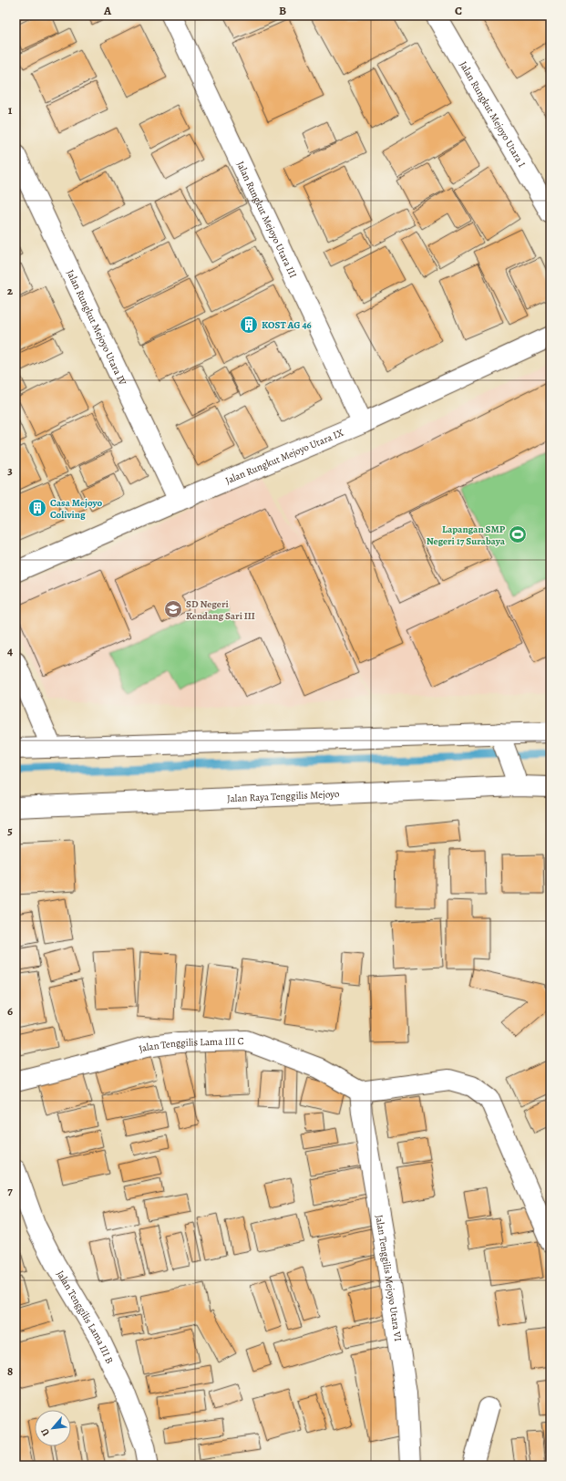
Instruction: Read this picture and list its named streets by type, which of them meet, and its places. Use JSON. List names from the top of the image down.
{
  "streets": {
    "street": [
      "Jalan Rungkut Mejoyo Utara I",
      "Jalan Rungkut Mejoyo Utara III",
      "Jalan Rungkut Mejoyo Utara IV",
      "Jalan Rungkut Mejoyo Utara IX",
      "Jalan Raya Tenggilis Mejoyo",
      "Jalan Tenggilis Lama III C",
      "Jalan Tenggilis Mejoyo Utara VI",
      "Jalan Tenggilis Lama III B"
    ]
  },
  "crossings": [
    ["Jalan Rungkut Mejoyo Utara III", "Jalan Rungkut Mejoyo Utara IX"],
    ["Jalan Rungkut Mejoyo Utara IV", "Jalan Rungkut Mejoyo Utara IX"],
    ["Jalan Tenggilis Lama III C", "Jalan Tenggilis Mejoyo Utara VI"]
  ],
  "places": {
    "building": ["KOST AG 46", "Casa Mejoyo Coliving"],
    "sports": ["Lapangan SMP Negeri 17 Surabaya"],
    "school or university": ["SD Negeri Kendang Sari III"]
  },
  "north": "bottom left",
  "grid": {
    "columns": ["A", "B", "C"],
    "rows": [
      "1",
      "2",
      "3",
      "4",
      "5",
      "6",
      "7",
      "8"
    ]
  }
}
